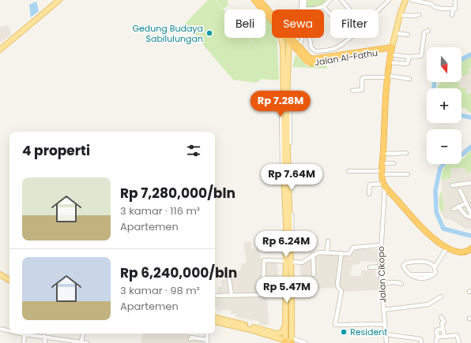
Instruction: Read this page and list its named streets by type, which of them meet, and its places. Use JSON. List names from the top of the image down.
{
  "streets": {
    "highway": ["Jalan Al-Fathu"],
    "street": ["Jalan Cikopo"]
  },
  "places": ["Gedung Budaya Sabilulungan", "Resident"],
  "north": "bottom",
  "page": {
    "chip": ["Beli", "Sewa", "Filter"],
    "map_buttons": ["+", "−"],
    "price": [
      "Rp 7.28M",
      "Rp 7.64M",
      "Rp 6.24M",
      "Rp 5.47M"
    ],
    "heading": "4 properti",
    "list": [
      {
        "name": "Rp 7,280,000/bln",
        "note": "3 kamar · 116 m² · Apartemen"
      },
      {
        "name": "Rp 6,240,000/bln",
        "note": "3 kamar · 98 m² · Apartemen"
      }
    ]
  }
}
